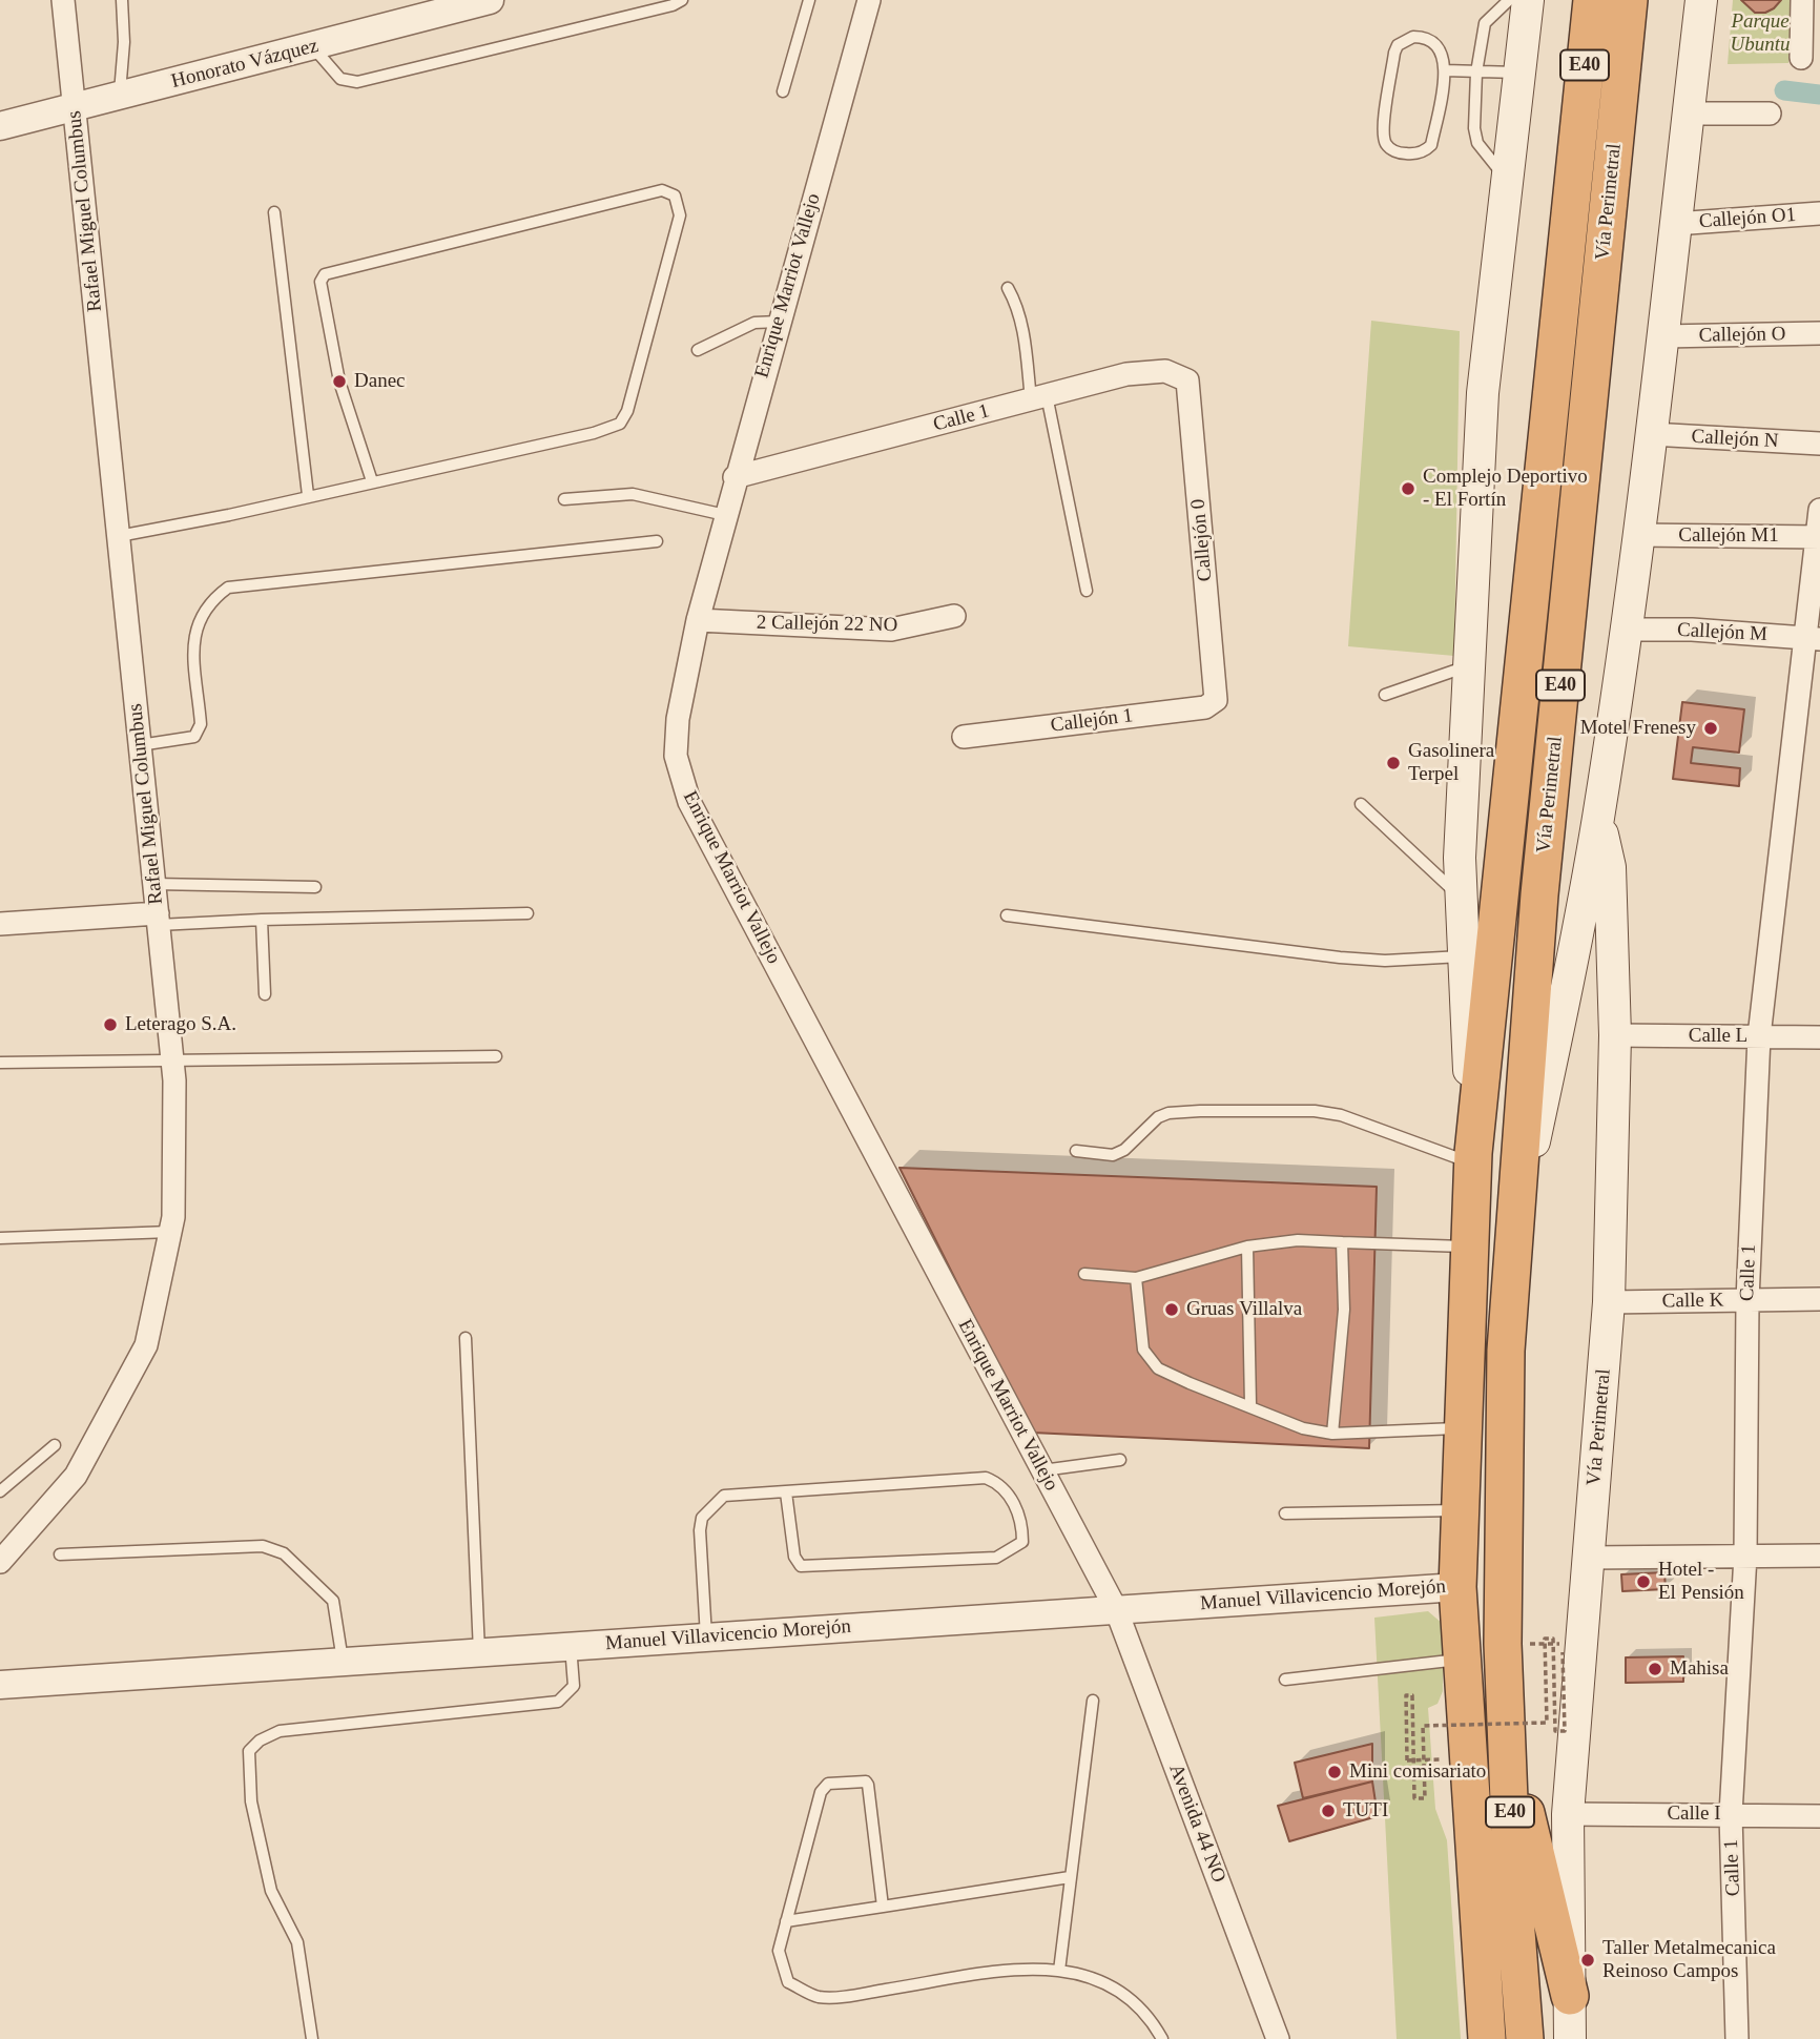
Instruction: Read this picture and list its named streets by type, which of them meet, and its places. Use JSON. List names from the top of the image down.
{
  "streets": {
    "highway": ["E40", "Vía Perimetral"],
    "street": [
      "Honorato Vázquez",
      "Rafael Miguel Columbus",
      "Callejón O1",
      "Enrique Marriot Vallejo",
      "Callejón O",
      "Calle 1",
      "Callejón N",
      "Callejón M1",
      "Callejón 0",
      "2 Callejón 22 NO",
      "Callejón M",
      "Callejón 1",
      "Calle L",
      "Calle K",
      "Manuel Villavicencio Morejón",
      "Calle I",
      "Avenida 44 NO"
    ]
  },
  "crossings": [
    ["Honorato Vázquez", "Rafael Miguel Columbus"],
    ["Vía Perimetral", "Callejón O1"],
    ["Vía Perimetral", "Callejón O"],
    ["Vía Perimetral", "Callejón N"],
    ["Vía Perimetral", "Callejón M1"],
    ["Vía Perimetral", "Callejón M"],
    ["Vía Perimetral", "Calle L"],
    ["Vía Perimetral", "Calle K"],
    ["Vía Perimetral", "Manuel Villavicencio Morejón"],
    ["Vía Perimetral", "Calle I"],
    ["Enrique Marriot Vallejo", "Calle 1"],
    ["Enrique Marriot Vallejo", "2 Callejón 22 NO"],
    ["Enrique Marriot Vallejo", "Manuel Villavicencio Morejón"],
    ["Enrique Marriot Vallejo", "Avenida 44 NO"],
    ["Calle 1", "Callejón M1"],
    ["Calle 1", "Callejón 0"],
    ["Calle 1", "Callejón M"],
    ["Calle 1", "Calle L"],
    ["Calle 1", "Calle K"],
    ["Calle 1", "Calle I"],
    ["Callejón 0", "Callejón 1"],
    ["Manuel Villavicencio Morejón", "Avenida 44 NO"]
  ],
  "parks": ["Parque Ubuntu"],
  "places": [
    "Danec",
    "Complejo Deportivo - El Fortín",
    "Motel Frenesy",
    "Gasolinera Terpel",
    "Leterago S.A.",
    "Gruas Villalva",
    "Hotel - El Pensión",
    "Mahisa",
    "Mini comisariato",
    "TUTI",
    "Taller Metalmecanica Reinoso Campos"
  ]
}
